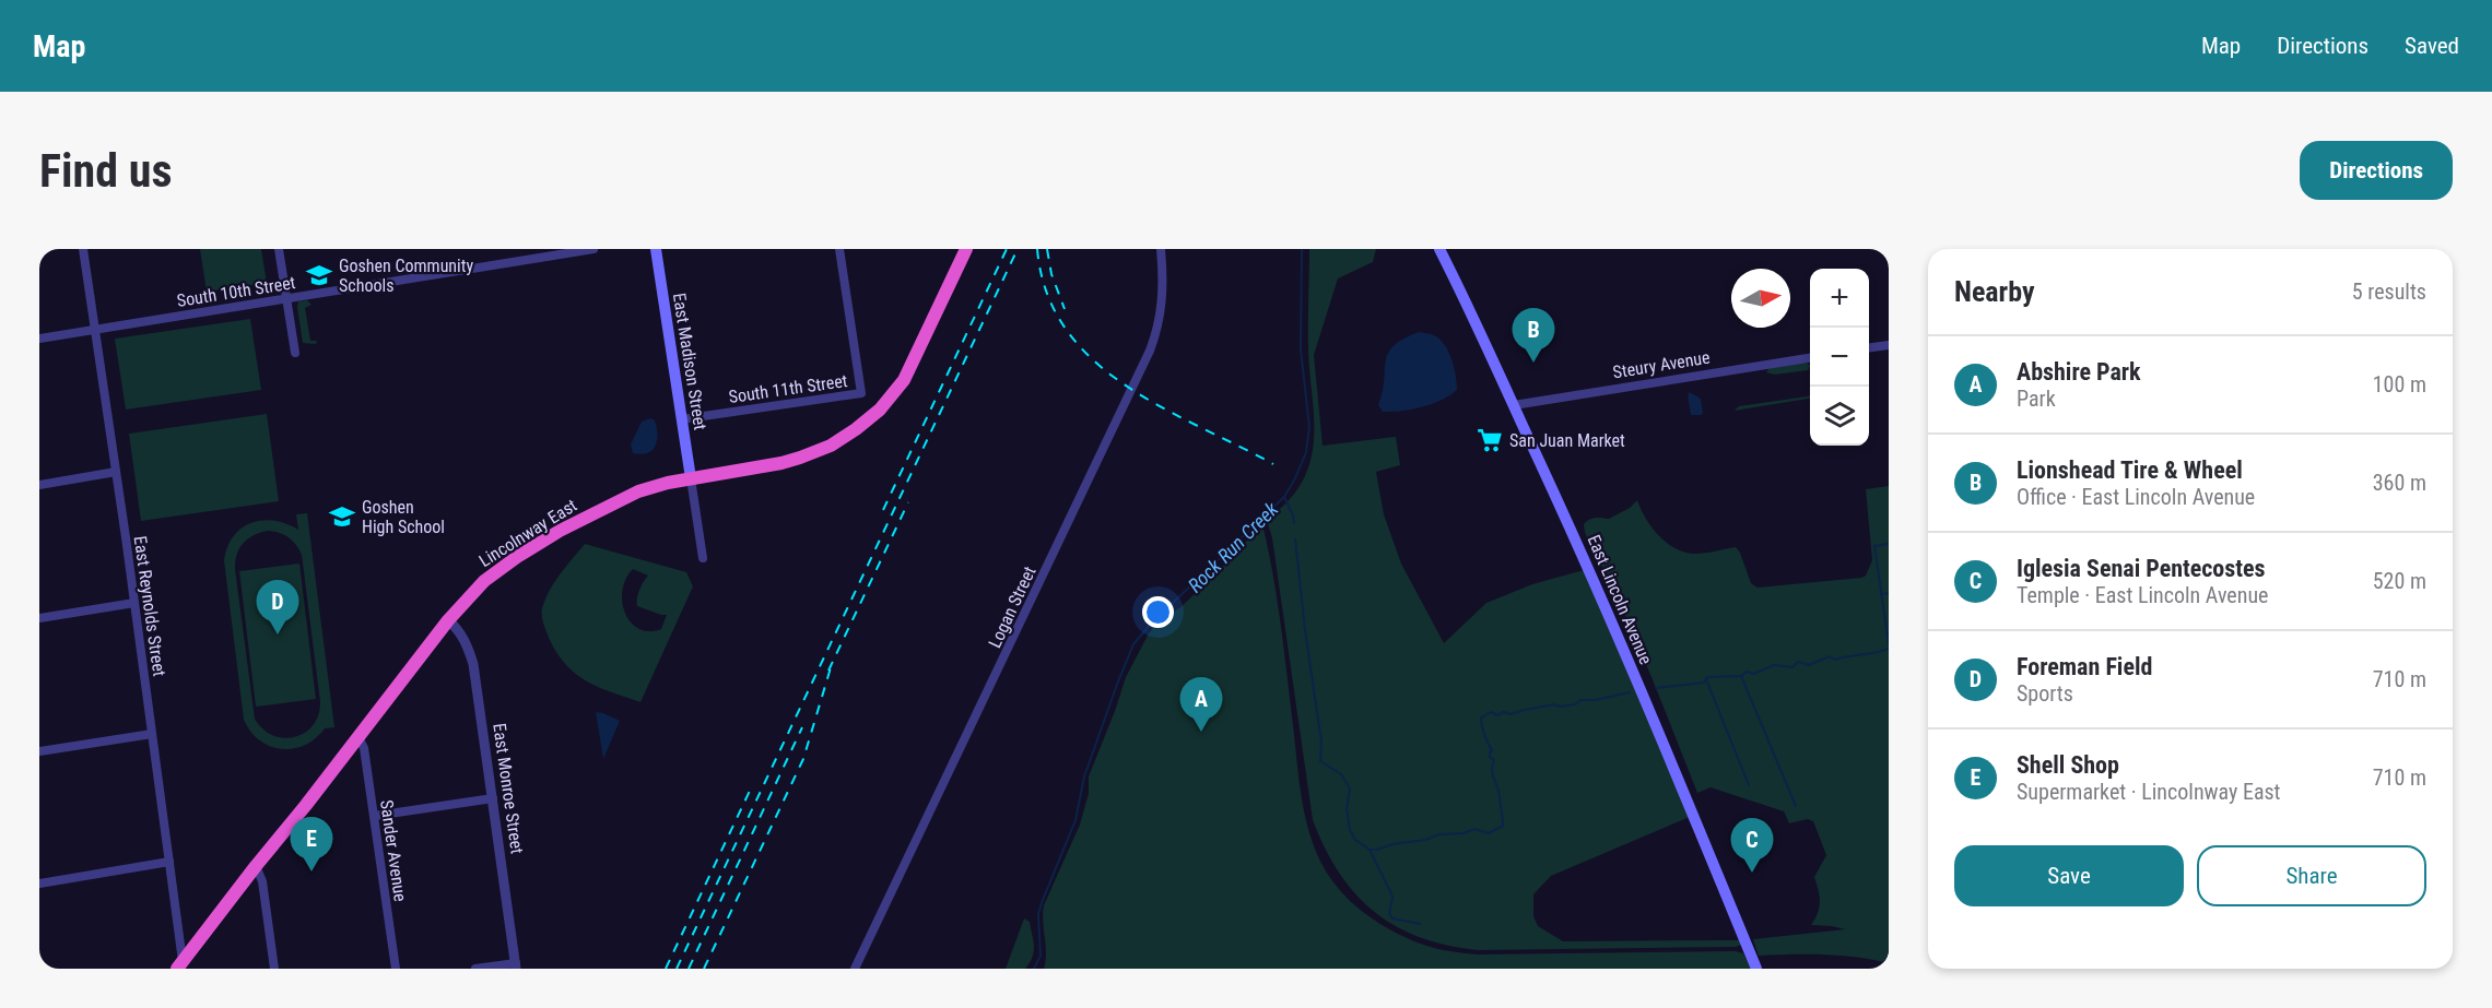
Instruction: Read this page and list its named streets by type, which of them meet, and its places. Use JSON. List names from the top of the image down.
{
  "streets": {
    "highway": ["Lincolnway East"],
    "main road": ["East Madison Street", "East Lincoln Avenue"],
    "street": [
      "South 10th Street",
      "Steury Avenue",
      "South 11th Street",
      "East Reynolds Street",
      "Logan Street",
      "East Monroe Street",
      "Sander Avenue"
    ]
  },
  "crossings": [
    ["South 10th Street", "East Reynolds Street"],
    ["East Madison Street", "South 11th Street"],
    ["East Madison Street", "Lincolnway East"],
    ["Steury Avenue", "East Lincoln Avenue"],
    ["Lincolnway East", "East Reynolds Street"],
    ["Lincolnway East", "East Monroe Street"],
    ["Lincolnway East", "Sander Avenue"]
  ],
  "water": ["Rock Run Creek"],
  "places": {
    "school or university": ["Goshen Community Schools", "Goshen High School"],
    "supermarket": ["San Juan Market"]
  },
  "north": "right",
  "page": {
    "header": "Map",
    "nav": ["Map", "Directions", "Saved"],
    "buttons": [
      "Directions",
      ["Save", "Share"]
    ],
    "title": "Find us",
    "heading": ["Nearby", "5 results"],
    "map_buttons": ["+", "−"],
    "pins": [
      "B",
      "D",
      "A",
      "E",
      "C"
    ],
    "list": [
      {
        "mark": "A",
        "name": "Abshire Park",
        "note": "Park",
        "value": "100 m"
      },
      {
        "mark": "B",
        "name": "Lionshead Tire & Wheel",
        "note": "Office · East Lincoln Avenue",
        "value": "360 m"
      },
      {
        "mark": "C",
        "name": "Iglesia Senai Pentecostes",
        "note": "Temple · East Lincoln Avenue",
        "value": "520 m"
      },
      {
        "mark": "D",
        "name": "Foreman Field",
        "note": "Sports",
        "value": "710 m"
      },
      {
        "mark": "E",
        "name": "Shell Shop",
        "note": "Supermarket · Lincolnway East",
        "value": "710 m"
      }
    ]
  }
}
